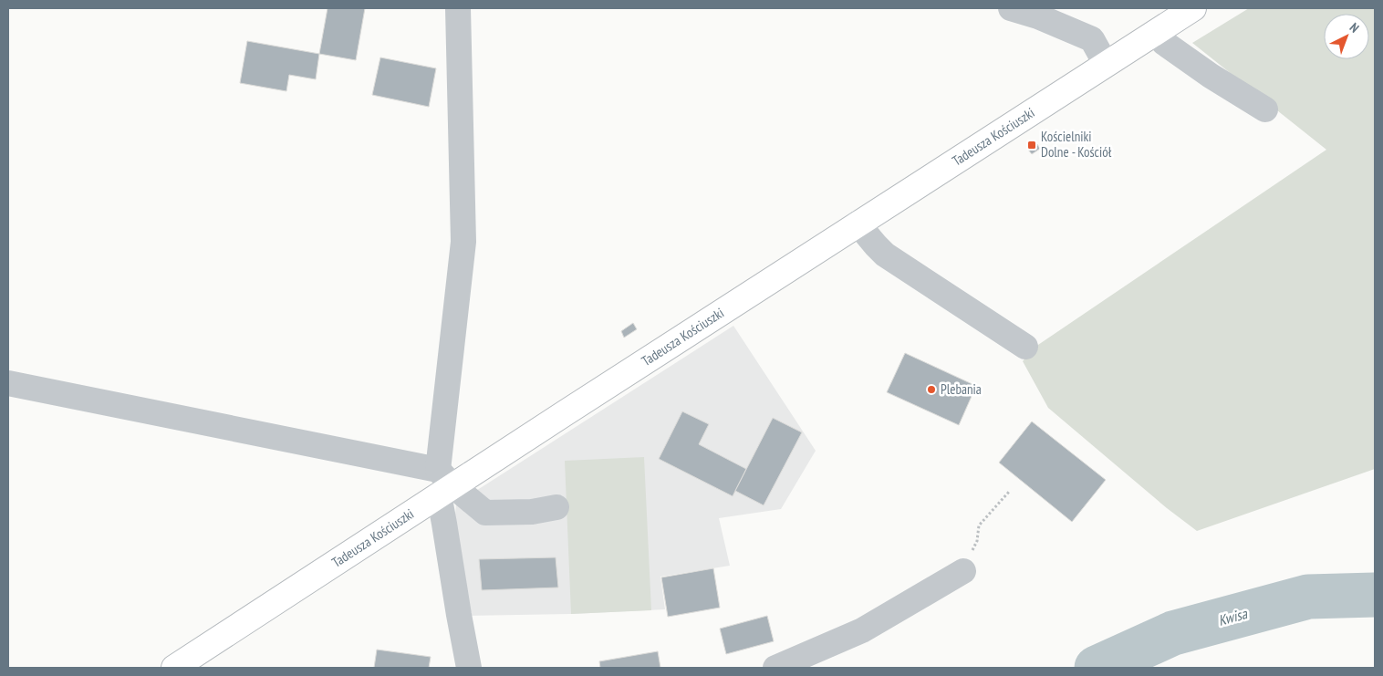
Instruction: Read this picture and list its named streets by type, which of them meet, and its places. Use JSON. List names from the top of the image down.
{
  "streets": {
    "main road": ["Tadeusza Kościuszki"]
  },
  "water": ["Kwisa"],
  "places": {
    "transit": ["Kościelniki Dolne - Kościół"],
    "other": ["Plebania"]
  },
  "north": "top right"
}
